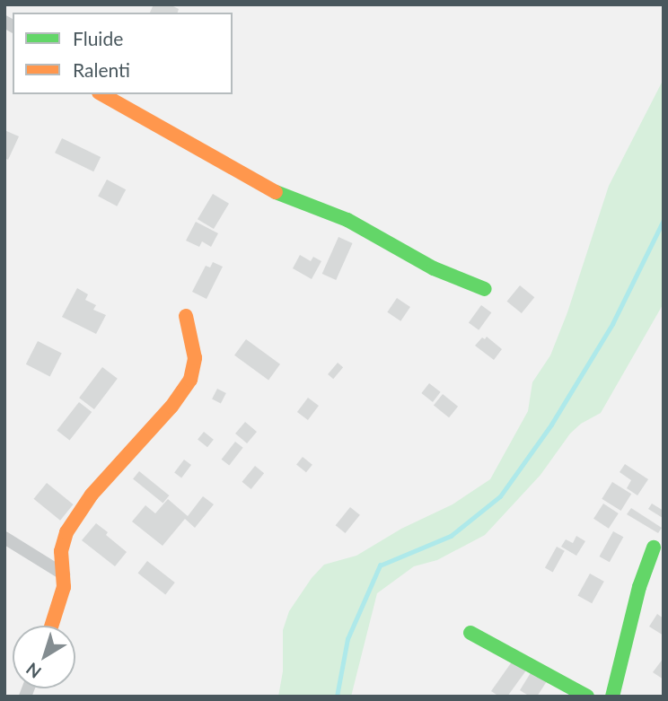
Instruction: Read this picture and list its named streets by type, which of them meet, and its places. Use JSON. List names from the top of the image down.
{
  "legend": ["Fluide", "Ralenti"],
  "north": "bottom left"
}
